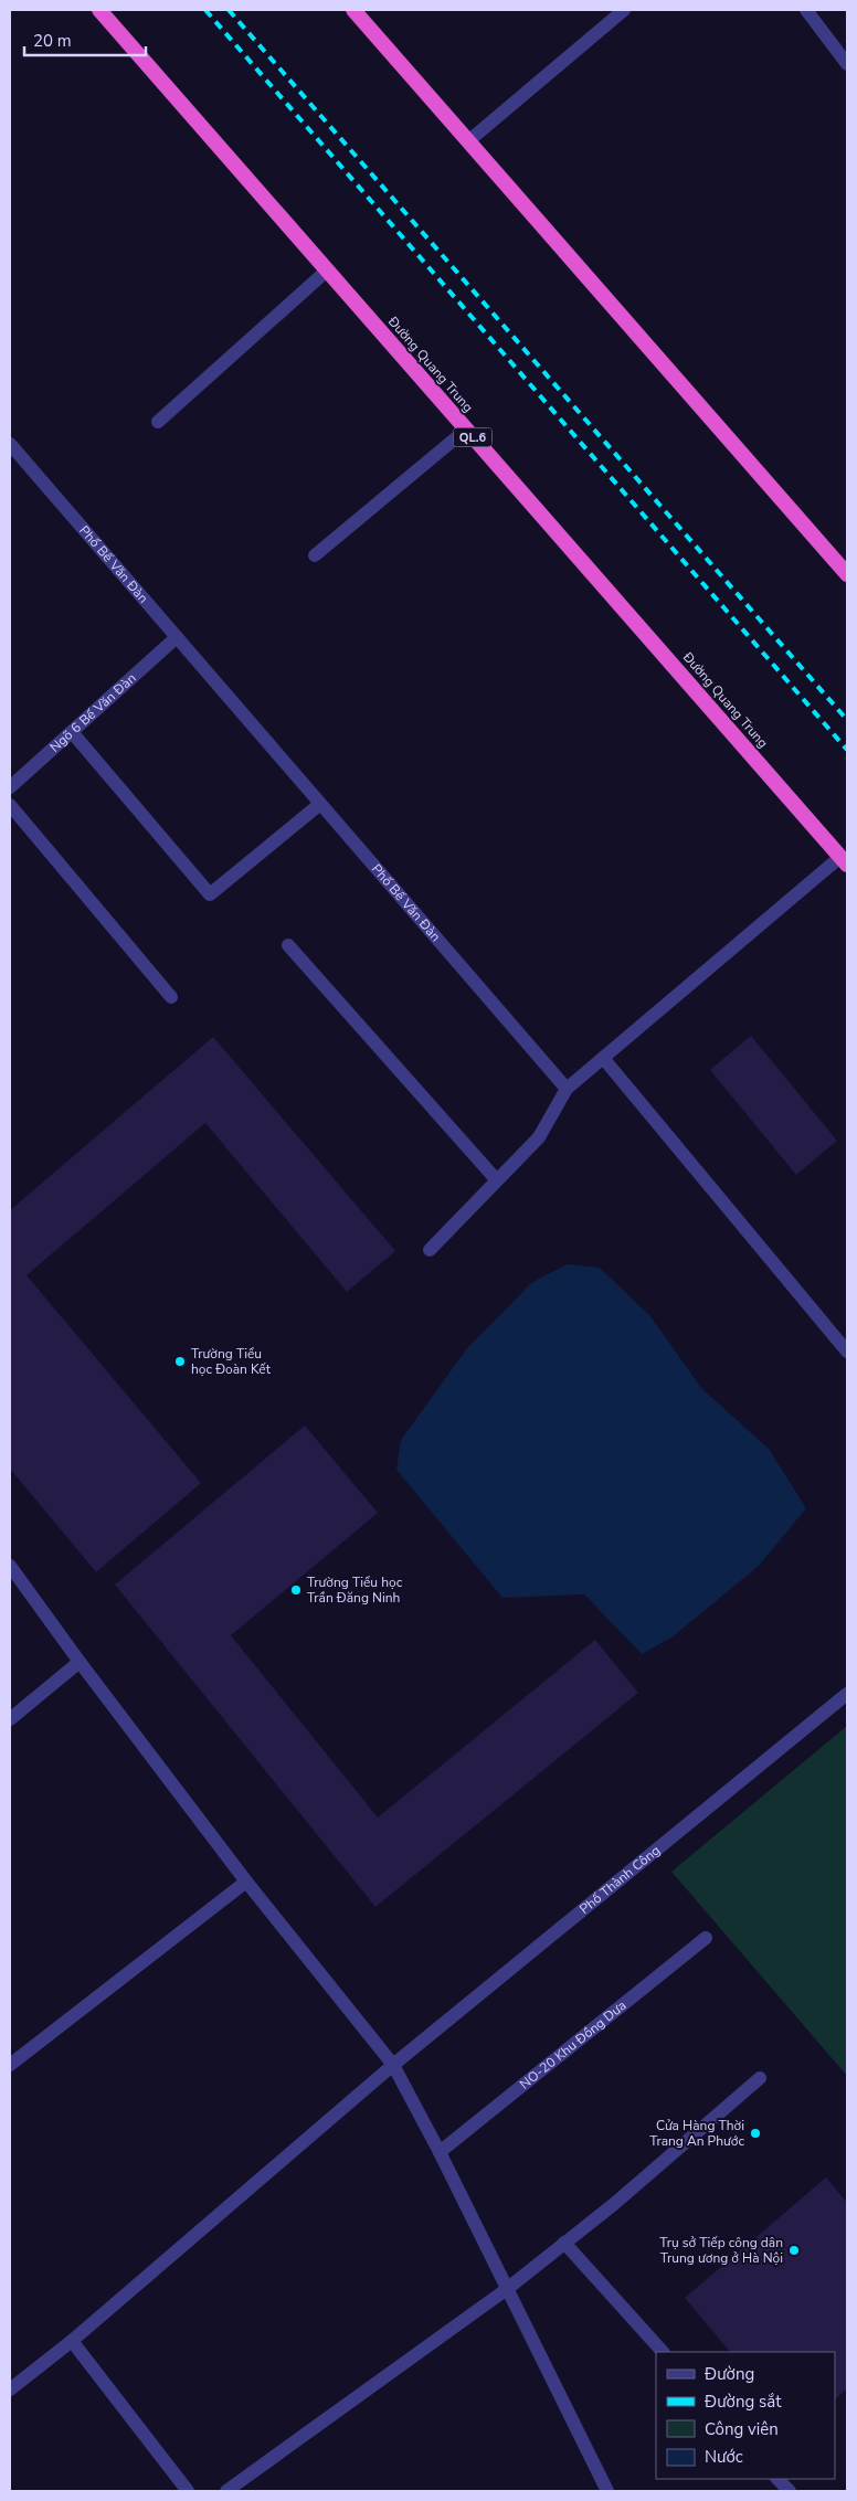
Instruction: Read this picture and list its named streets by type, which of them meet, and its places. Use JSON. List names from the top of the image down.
{
  "streets": {
    "highway": ["Đường Quang Trung", "QL.6"],
    "street": [
      "Phố Bế Văn Đàn",
      "Ngõ 6 Bế Văn Đàn",
      "Phố Thành Công",
      "NO-20 Khu Đồng Dưa"
    ]
  },
  "crossings": [
    ["Phố Bế Văn Đàn", "Ngõ 6 Bế Văn Đàn"]
  ],
  "places": [
    "Trường Tiểu học Đoàn Kết",
    "Trường Tiểu học Trần Đăng Ninh",
    "Cửa Hàng Thời Trang An Phước",
    "Trụ sở Tiếp công dân Trung ương ở Hà Nội"
  ],
  "legend": [
    "Đường",
    "Đường sắt",
    "Công viên",
    "Nước"
  ],
  "scale_bar": "20 m"
}
